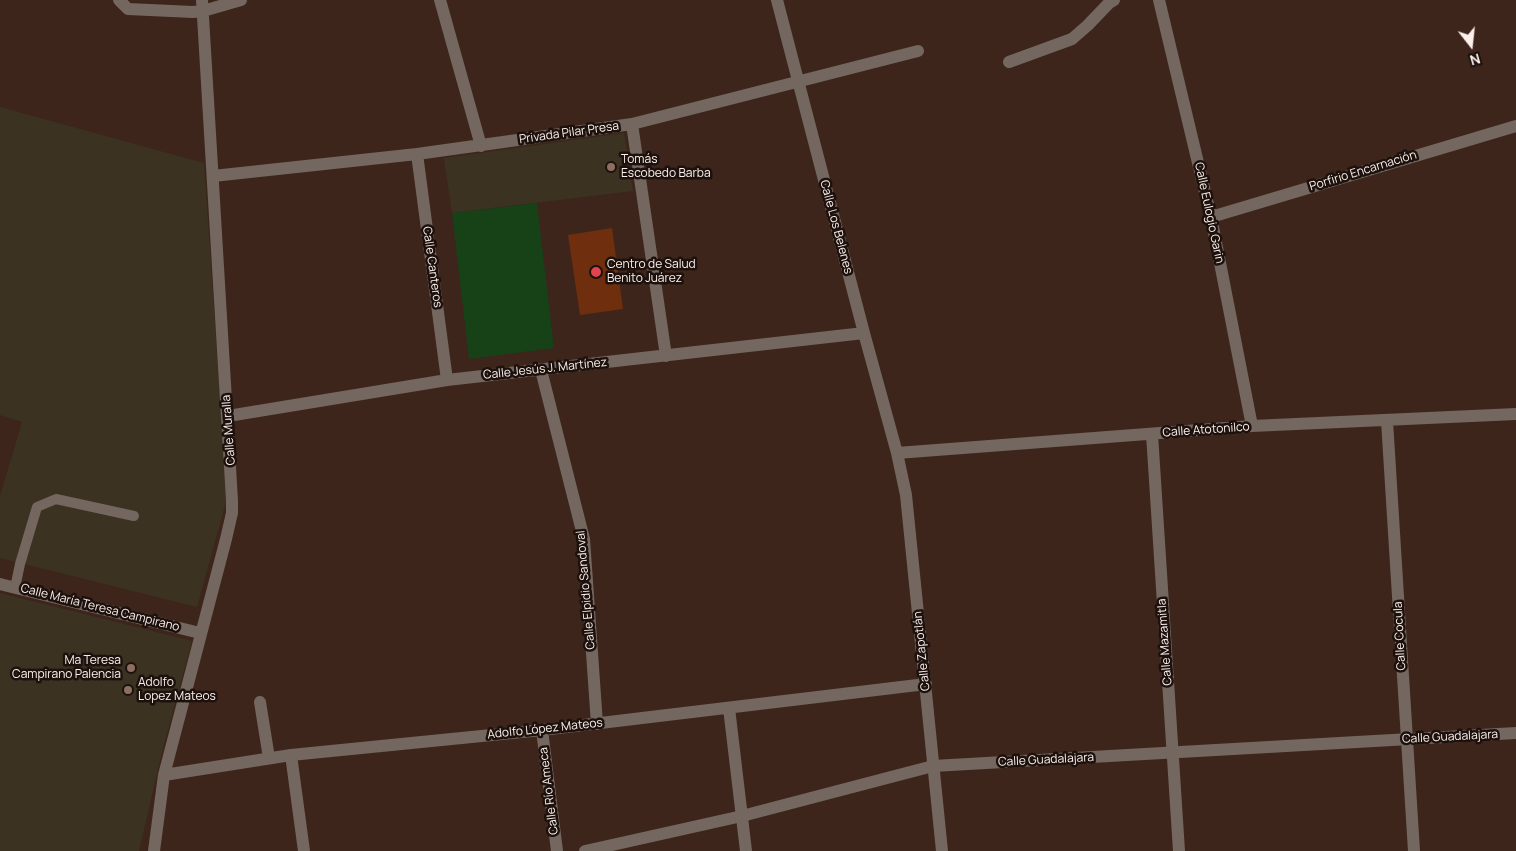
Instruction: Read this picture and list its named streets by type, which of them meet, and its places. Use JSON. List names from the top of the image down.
{
  "streets": {
    "street": [
      "Privada Pilar Presa",
      "Porfirio Encarnación",
      "Calle Eulogio Garin",
      "Calle Los Belenes",
      "Calle Canteros",
      "Calle Jesús J. Martínez",
      "Calle Muralla",
      "Calle Atotonilco",
      "Calle Elpidio Sandoval",
      "Calle María Teresa Campirano",
      "Calle Cocula",
      "Calle Mazamitla",
      "Calle Zapotlán",
      "Adolfo López Mateos",
      "Calle Guadalajara",
      "Calle Río Ameca"
    ]
  },
  "crossings": [
    ["Privada Pilar Presa", "Calle Los Belenes"],
    ["Privada Pilar Presa", "Calle Canteros"],
    ["Privada Pilar Presa", "Calle Muralla"],
    ["Porfirio Encarnación", "Calle Eulogio Garin"],
    ["Calle Eulogio Garin", "Calle Atotonilco"],
    ["Calle Los Belenes", "Calle Jesús J. Martínez"],
    ["Calle Los Belenes", "Calle Atotonilco"],
    ["Calle Los Belenes", "Calle Zapotlán"],
    ["Calle Canteros", "Calle Jesús J. Martínez"],
    ["Calle Jesús J. Martínez", "Calle Muralla"],
    ["Calle Jesús J. Martínez", "Calle Elpidio Sandoval"],
    ["Calle Muralla", "Calle María Teresa Campirano"],
    ["Calle Muralla", "Adolfo López Mateos"],
    ["Calle Atotonilco", "Calle Cocula"],
    ["Calle Atotonilco", "Calle Mazamitla"],
    ["Calle Atotonilco", "Calle Zapotlán"],
    ["Calle Elpidio Sandoval", "Adolfo López Mateos"],
    ["Calle Cocula", "Calle Guadalajara"],
    ["Calle Mazamitla", "Calle Guadalajara"],
    ["Calle Zapotlán", "Adolfo López Mateos"],
    ["Calle Zapotlán", "Calle Guadalajara"],
    ["Adolfo López Mateos", "Calle Río Ameca"]
  ],
  "places": [
    "Tomás Escobedo Barba",
    "Centro de Salud Benito Juárez",
    "Ma Teresa Campirano Palencia",
    "Adolfo Lopez Mateos"
  ],
  "north": "bottom"
}
